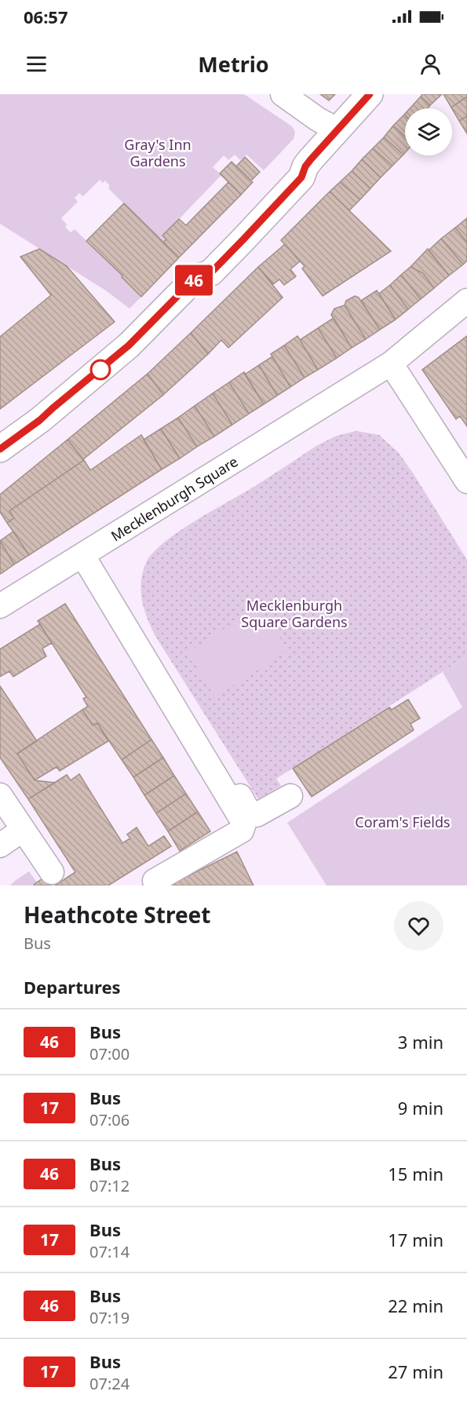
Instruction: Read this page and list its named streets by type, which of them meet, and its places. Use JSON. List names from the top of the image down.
{
  "streets": {
    "street": ["Mecklenburgh Square"]
  },
  "parks": ["Gray's Inn Gardens", "Mecklenburgh Square Gardens", "Coram's Fields"],
  "lines": ["bus line 46"],
  "page": {
    "status": "06:57",
    "header": "Metrio",
    "on_map": "46",
    "heading": [
      ["Heathcote Street", "Bus"],
      "Departures"
    ],
    "list": [
      {
        "mark": "46",
        "name": "Bus",
        "note": "07:00",
        "value": "3 min"
      },
      {
        "mark": "17",
        "name": "Bus",
        "note": "07:06",
        "value": "9 min"
      },
      {
        "mark": "46",
        "name": "Bus",
        "note": "07:12",
        "value": "15 min"
      },
      {
        "mark": "17",
        "name": "Bus",
        "note": "07:14",
        "value": "17 min"
      },
      {
        "mark": "46",
        "name": "Bus",
        "note": "07:19",
        "value": "22 min"
      },
      {
        "mark": "17",
        "name": "Bus",
        "note": "07:24",
        "value": "27 min"
      }
    ]
  }
}
